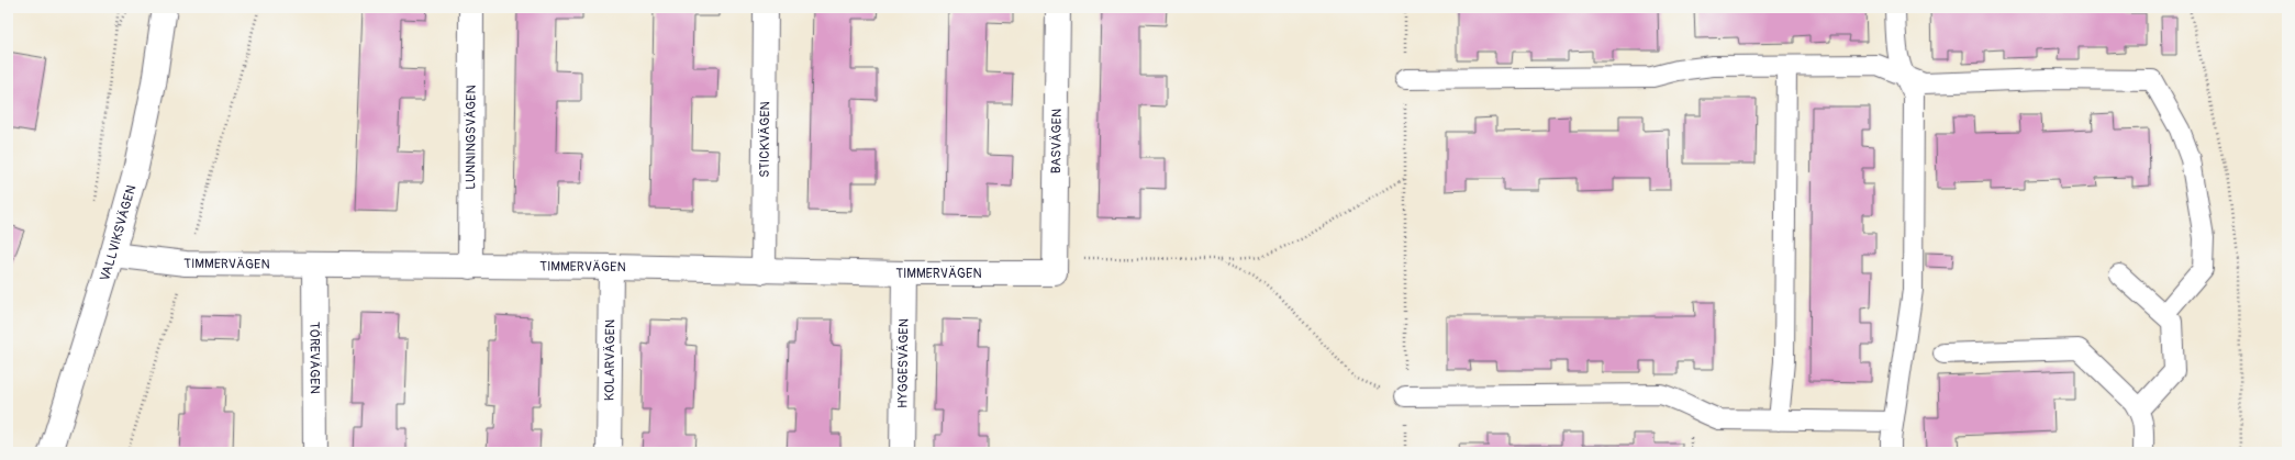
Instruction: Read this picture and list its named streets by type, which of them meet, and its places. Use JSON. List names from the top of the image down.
{
  "streets": {
    "street": [
      "LUNNINGSVÄGEN",
      "STICKVÄGEN",
      "BASVÄGEN",
      "VALLVIKSVÄGEN",
      "TIMMERVÄGEN",
      "TÖREVÄGEN",
      "KOLARVÄGEN",
      "HYGGESVÄGEN"
    ]
  },
  "crossings": [
    ["LUNNINGSVÄGEN", "TIMMERVÄGEN"],
    ["STICKVÄGEN", "TIMMERVÄGEN"],
    ["BASVÄGEN", "TIMMERVÄGEN"],
    ["VALLVIKSVÄGEN", "TIMMERVÄGEN"],
    ["TIMMERVÄGEN", "TÖREVÄGEN"],
    ["TIMMERVÄGEN", "KOLARVÄGEN"],
    ["TIMMERVÄGEN", "HYGGESVÄGEN"]
  ]
}
